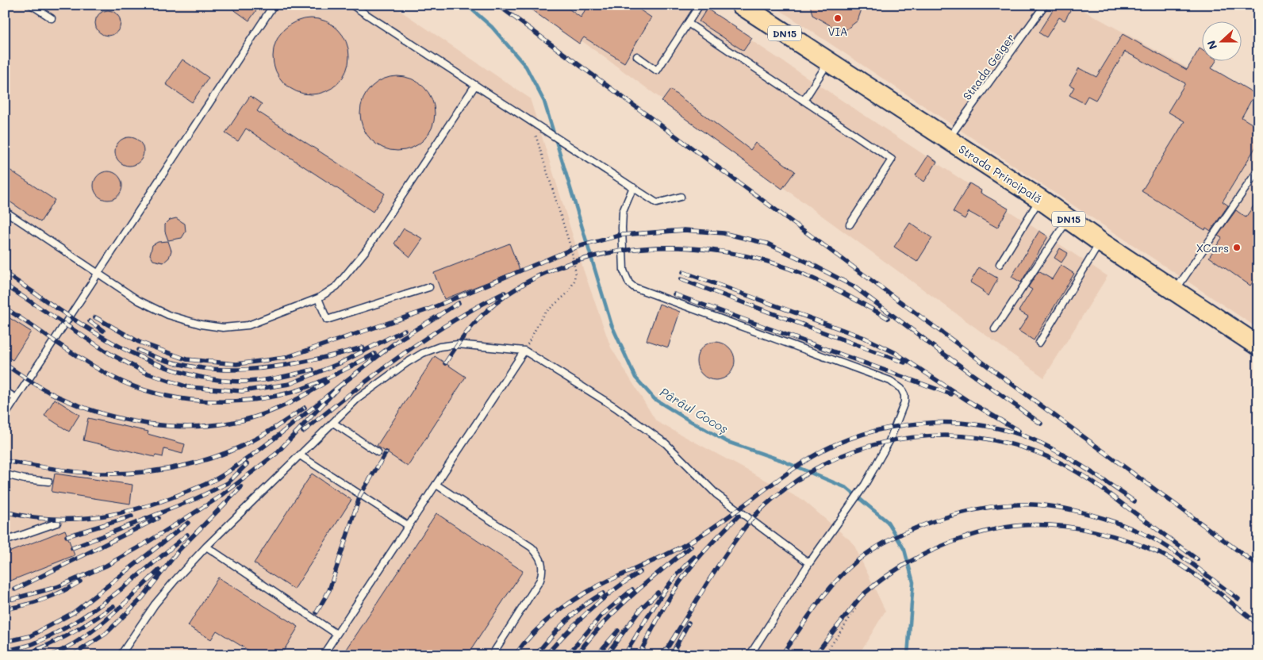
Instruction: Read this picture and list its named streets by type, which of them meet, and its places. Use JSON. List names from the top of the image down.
{
  "streets": {
    "main road": ["DN15", "Strada Principală"],
    "lane": ["Strada Geiger"]
  },
  "crossings": [
    ["Strada Geiger", "Strada Principală"]
  ],
  "water": ["Pârâul Cocoș"],
  "places": ["VIA", "XCars"],
  "north": "left"
}
